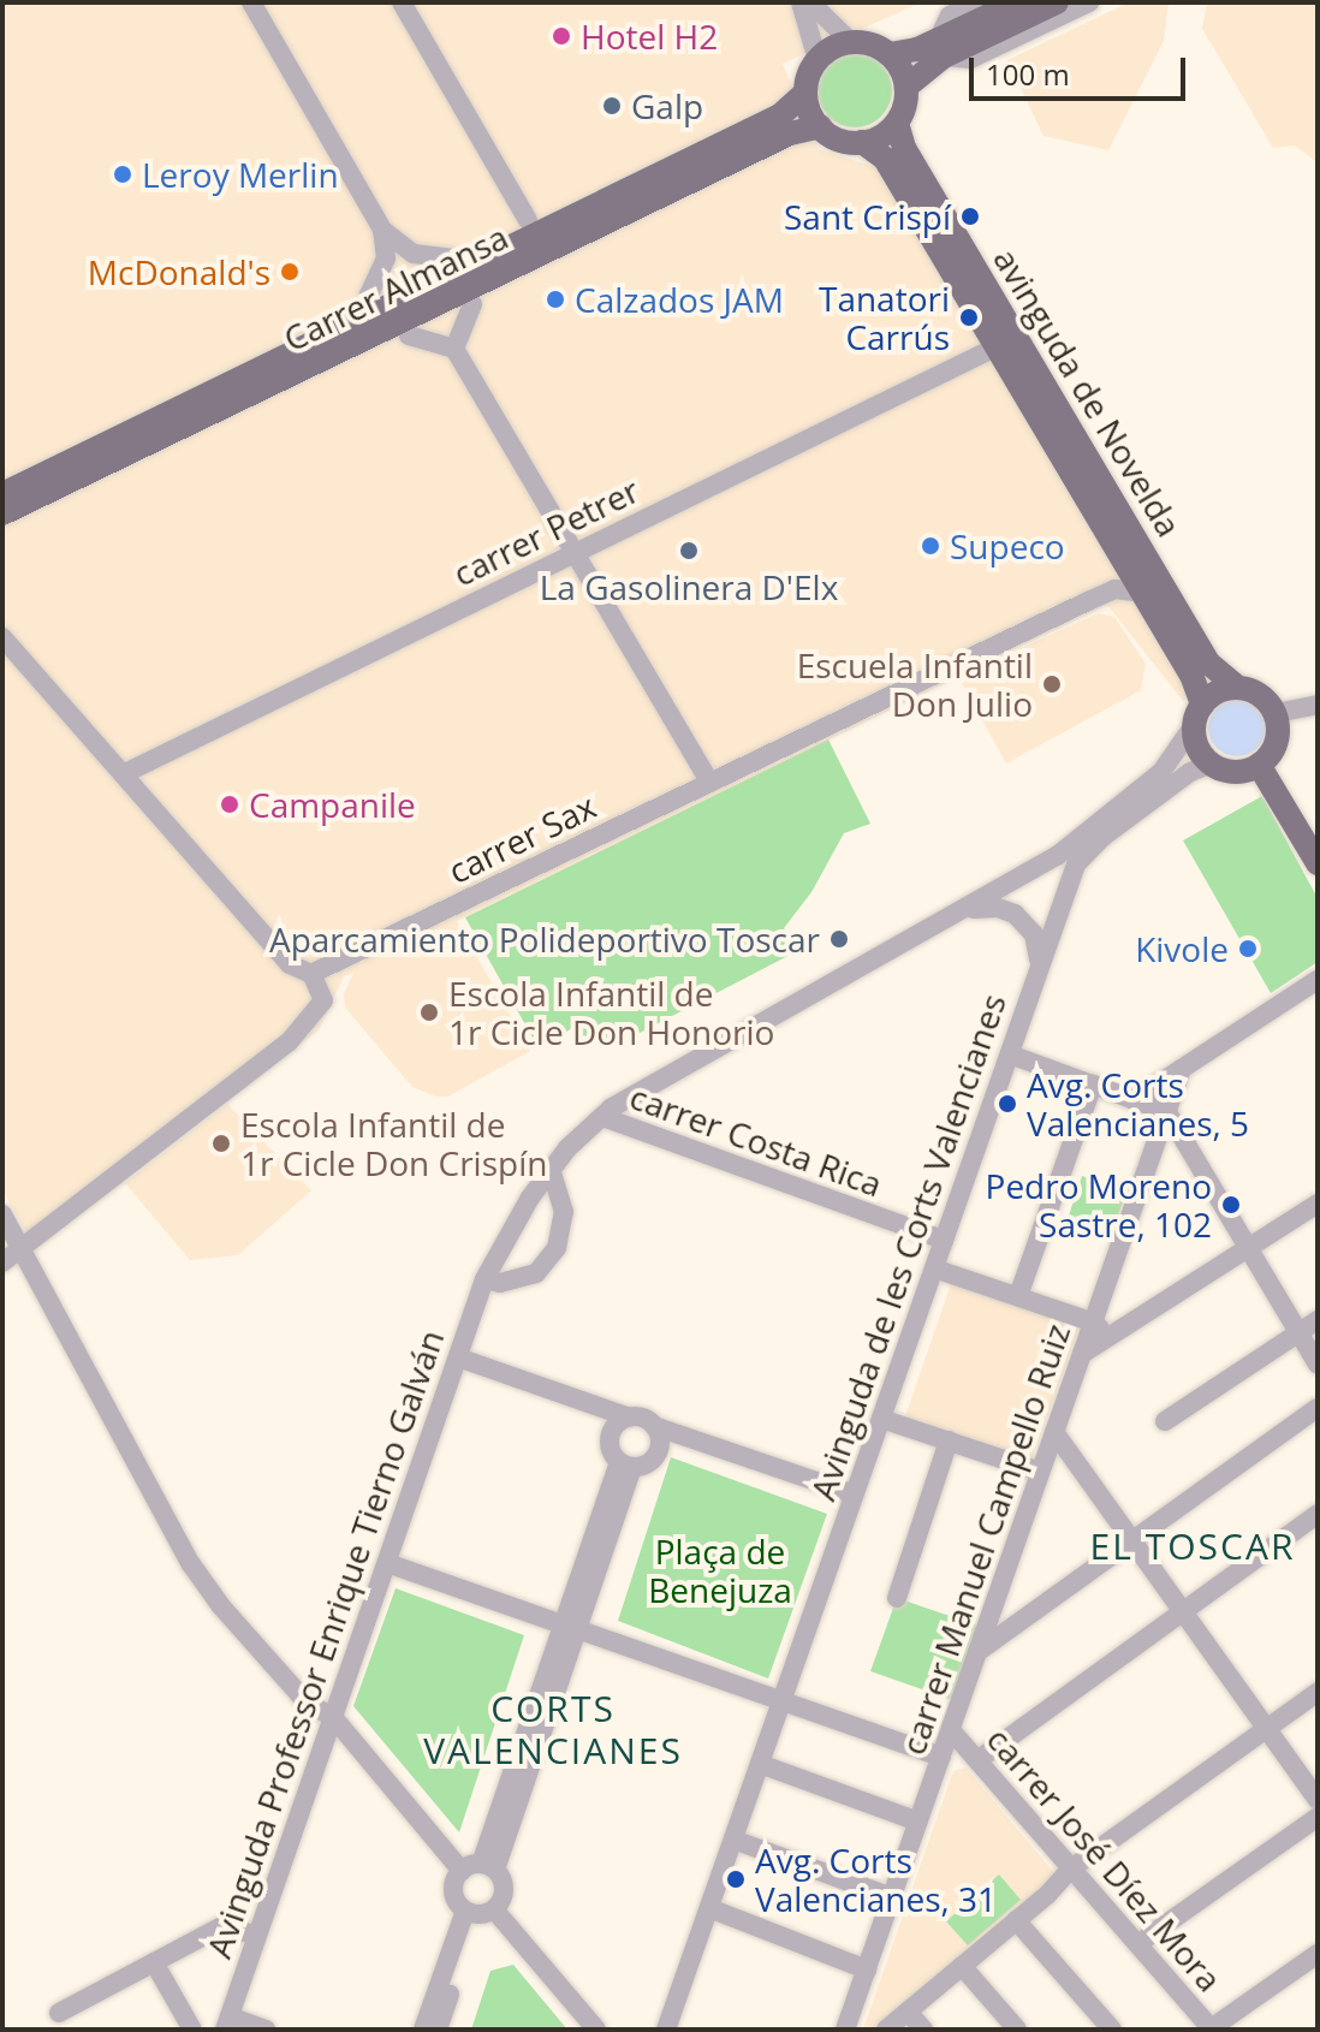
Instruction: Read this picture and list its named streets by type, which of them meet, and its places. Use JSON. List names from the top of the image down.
{
  "streets": {
    "main road": ["Carrer Almansa", "avinguda de Novelda"],
    "street": [
      "carrer Petrer",
      "carrer Sax",
      "carrer Costa Rica",
      "Avinguda de les Corts Valencianes",
      "carrer Manuel Campello Ruiz",
      "Avinguda Professor Enrique Tierno Galván",
      "carrer José Díez Mora"
    ]
  },
  "crossings": [
    ["Carrer Almansa", "avinguda de Novelda"],
    ["avinguda de Novelda", "carrer Petrer"],
    ["avinguda de Novelda", "carrer Sax"],
    ["avinguda de Novelda", "Avinguda de les Corts Valencianes"],
    ["avinguda de Novelda", "Avinguda Professor Enrique Tierno Galván"],
    ["carrer Costa Rica", "Avinguda de les Corts Valencianes"],
    ["carrer Costa Rica", "Avinguda Professor Enrique Tierno Galván"],
    ["Avinguda de les Corts Valencianes", "Avinguda Professor Enrique Tierno Galván"],
    ["carrer Manuel Campello Ruiz", "carrer José Díez Mora"]
  ],
  "districts": ["EL TOSCAR", "CORTS VALENCIANES"],
  "parks": ["Plaça de Benejuza"],
  "places": [
    "Hotel H2",
    "Galp",
    "Leroy Merlin",
    "Sant Crispí",
    "McDonald's",
    "Calzados JAM",
    "Tanatori Carrús",
    "Supeco",
    "La Gasolinera D'Elx",
    "Escuela Infantil Don Julio",
    "Campanile",
    "Aparcamiento Polideportivo Toscar",
    "Kivole",
    "Escola Infantil de 1r Cicle Don Honorio",
    "Avg. Corts Valencianes, 5",
    "Escola Infantil de 1r Cicle Don Crispín",
    "Pedro Moreno Sastre, 102",
    "Avg. Corts Valencianes, 31"
  ],
  "scale_bar": "100 m"
}
